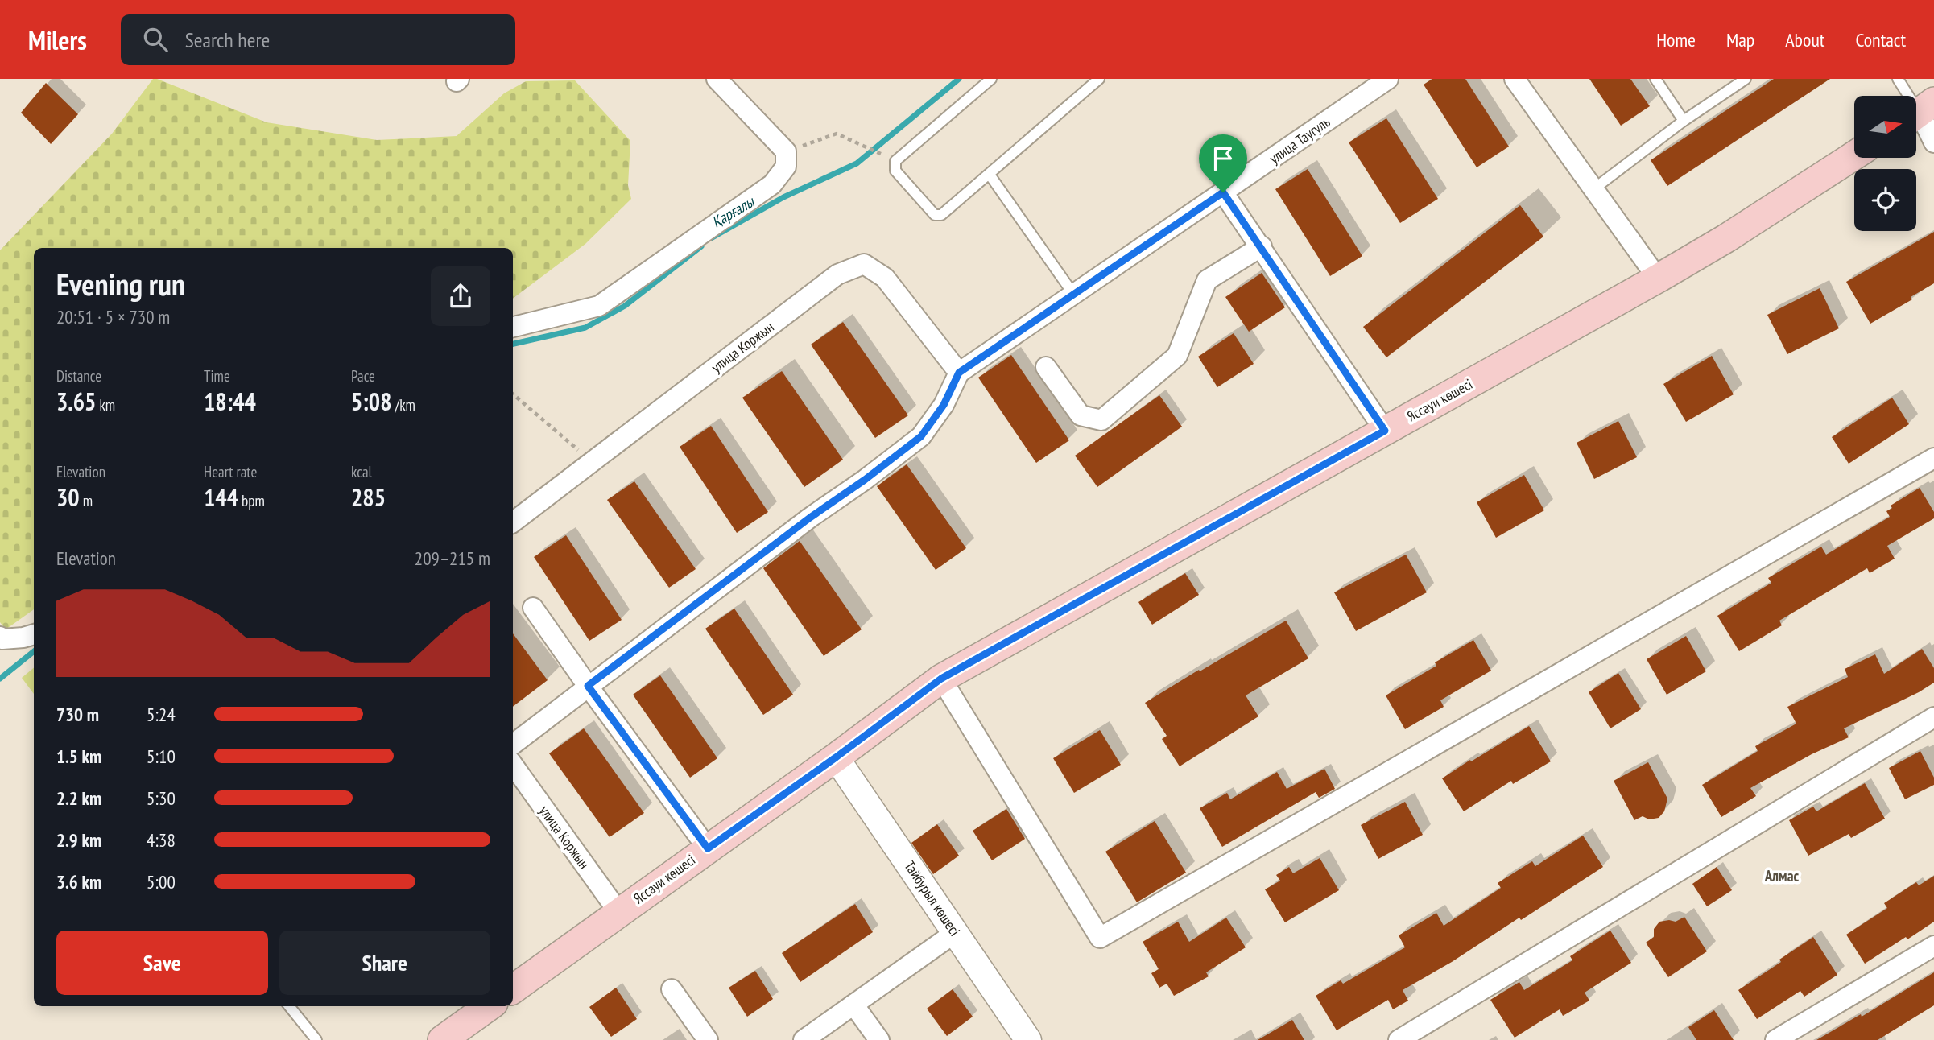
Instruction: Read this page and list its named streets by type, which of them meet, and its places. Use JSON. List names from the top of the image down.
{
  "streets": {
    "main road": ["Яссауи көшесі"],
    "street": ["улица Таугуль", "улица Коржын", "Тайбурыл көшесі"]
  },
  "crossings": [
    ["улица Таугуль", "улица Коржын"],
    ["улица Коржын", "Яссауи көшесі"],
    ["Яссауи көшесі", "Тайбурыл көшесі"]
  ],
  "districts": ["Алмас"],
  "water": ["Қарғалы"],
  "north": "right",
  "page": {
    "header": "Milers",
    "search": "Search here",
    "nav": [
      "Home",
      "Map",
      "About",
      "Contact"
    ],
    "heading": ["Evening run", "20:51 · 5 × 730 m"],
    "stats": [
      ["Distance", "3.65 km"],
      ["Time", "18:44"],
      ["Pace", "5:08 /km"],
      ["Elevation", "30 m"],
      ["Heart rate", "144 bpm"],
      ["kcal", "285"]
    ],
    "chart": ["Elevation", "209–215 m"],
    "list": [
      {
        "name": "730 m",
        "note": "5:24"
      },
      {
        "name": "1.5 km",
        "note": "5:10"
      },
      {
        "name": "2.2 km",
        "note": "5:30"
      },
      {
        "name": "2.9 km",
        "note": "4:38"
      },
      {
        "name": "3.6 km",
        "note": "5:00"
      }
    ],
    "buttons": ["Save", "Share"]
  }
}
